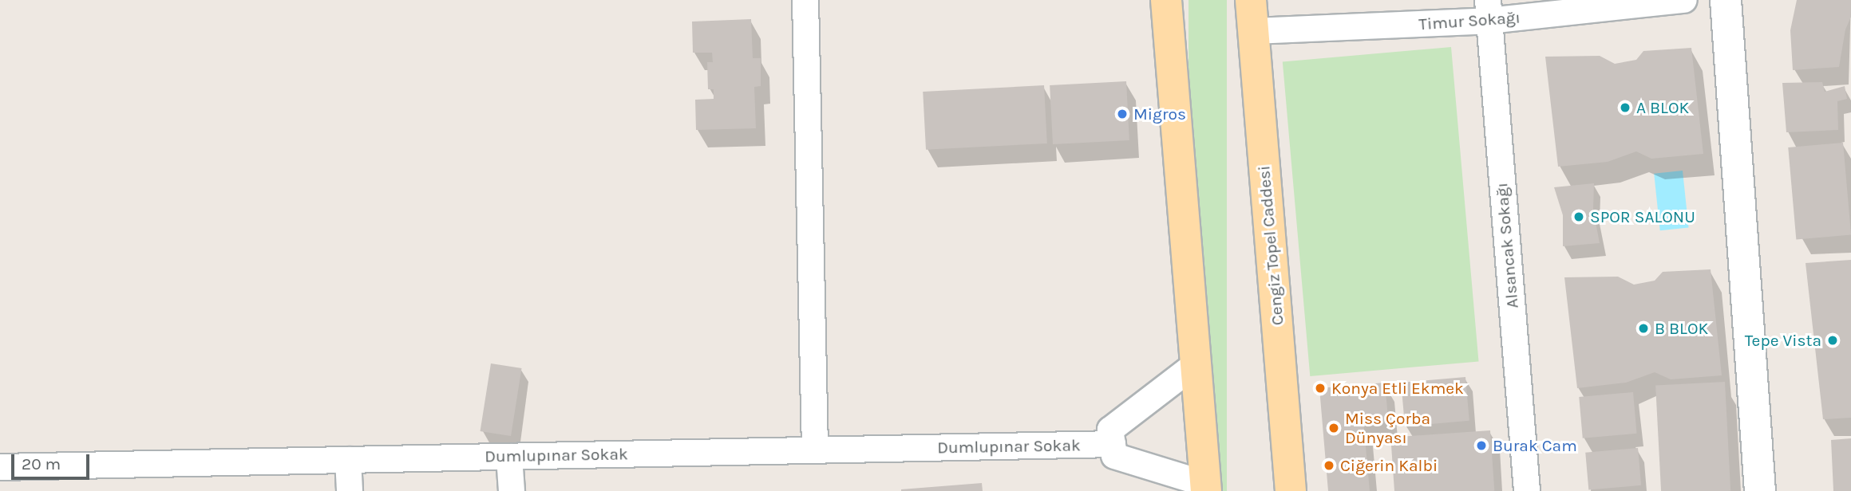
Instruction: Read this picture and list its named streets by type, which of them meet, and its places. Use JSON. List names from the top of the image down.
{
  "streets": {
    "main road": ["Cengiz Topel Caddesi"],
    "street": ["Timur Sokağı", "Alsancak Sokağı", "Dumlupınar Sokak"]
  },
  "crossings": [
    ["Timur Sokağı", "Cengiz Topel Caddesi"],
    ["Timur Sokağı", "Alsancak Sokağı"]
  ],
  "places": [
    "A BLOK",
    "Migros",
    "SPOR SALONU",
    "B BLOK",
    "Tepe Vista",
    "Konya Etli Ekmek",
    "Miss Çorba Dünyası",
    "Burak Cam",
    "Ciğerin Kalbi"
  ],
  "scale_bar": "20 m"
}
